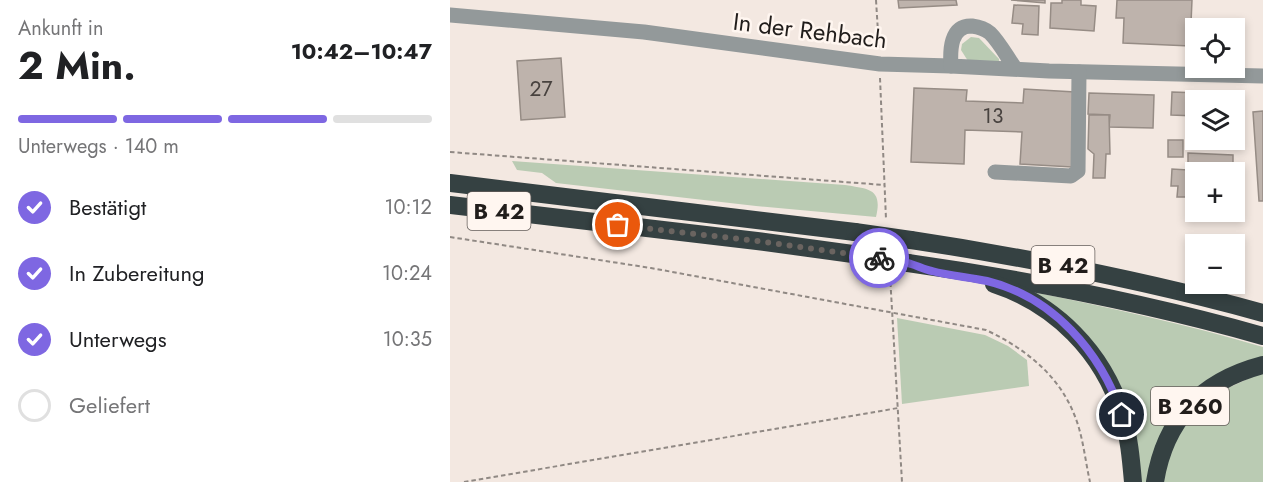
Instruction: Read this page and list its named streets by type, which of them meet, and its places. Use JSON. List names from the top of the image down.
{
  "streets": {
    "highway": ["B 42", "B 260"],
    "street": ["In der Rehbach"]
  },
  "crossings": [
    ["B 42", "B 260"]
  ],
  "house_numbers": ["27", "13"],
  "page": {
    "heading": ["2 Min.", "Ankunft in", "10:42–10:47"],
    "map_buttons": ["+", "−"],
    "bar": "Unterwegs · 140 m",
    "list": [
      ["Bestätigt", "10:12"],
      ["In Zubereitung", "10:24"],
      ["Unterwegs", "10:35"],
      "Geliefert"
    ]
  }
}
